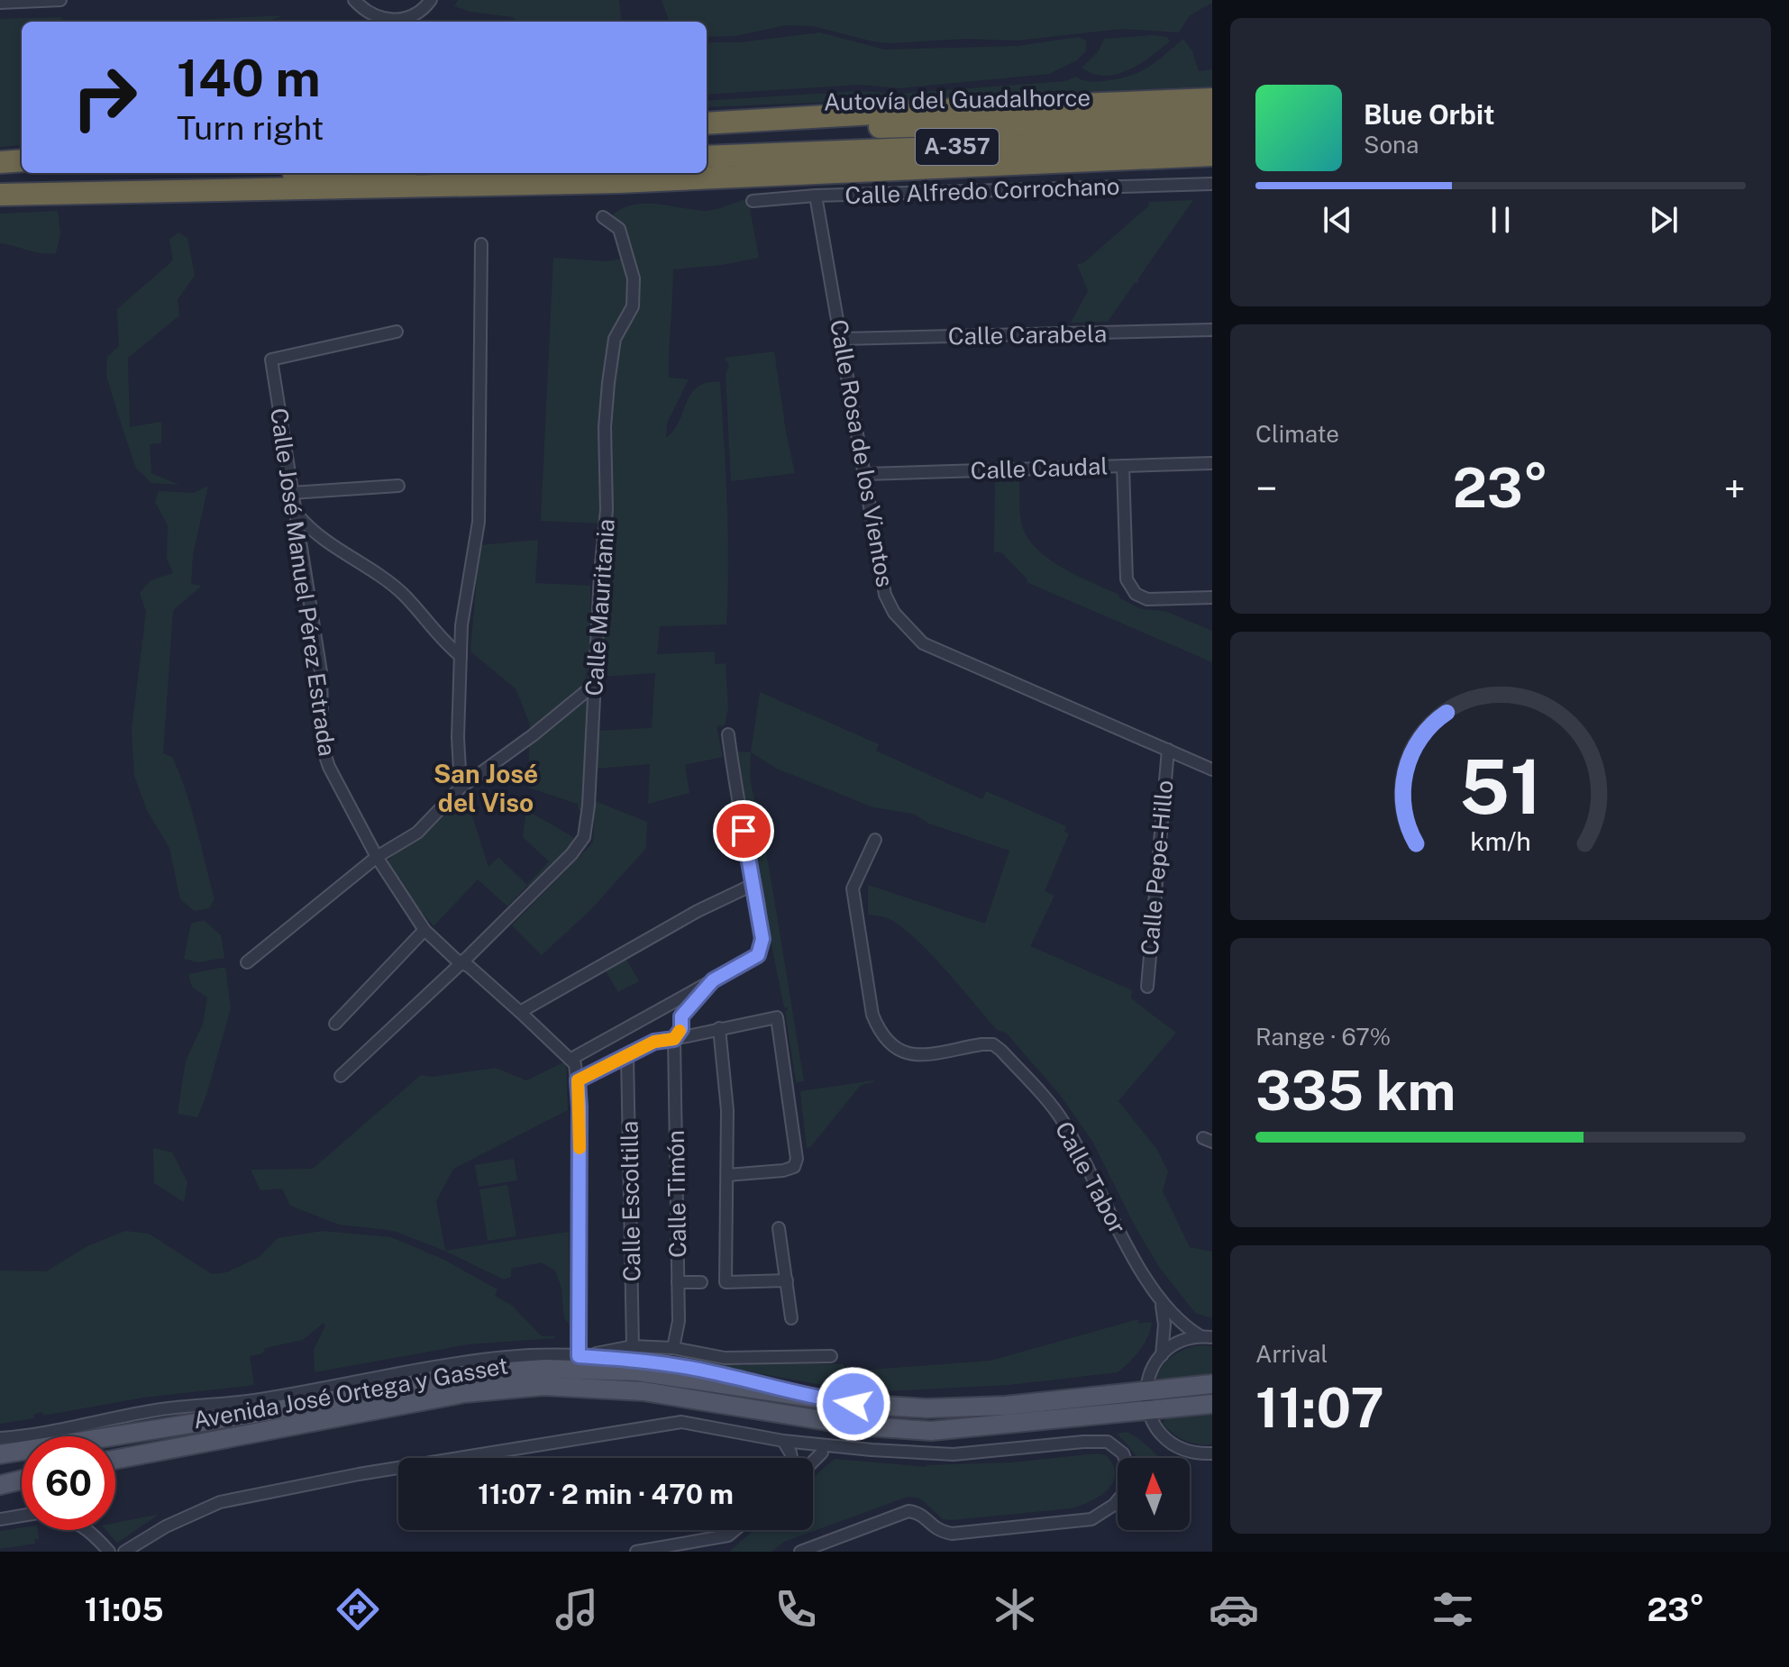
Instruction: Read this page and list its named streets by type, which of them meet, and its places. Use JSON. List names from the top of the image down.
{
  "streets": {
    "highway": ["Autovía del Guadalhorce", "A-357"],
    "main road": ["Avenida José Ortega y Gasset"],
    "street": [
      "Calle Alfredo Corrochano",
      "Calle Carabela",
      "Calle Rosa de los Vientos",
      "Calle Caudal",
      "Calle José Manuel Pérez Estrada",
      "Calle Mauritania",
      "Calle Pepe-Hillo",
      "Calle Tabor",
      "Calle Timón",
      "Calle Escoltilla"
    ]
  },
  "crossings": [
    ["Calle Alfredo Corrochano", "Calle Rosa de los Vientos"],
    ["Calle Carabela", "Calle Rosa de los Vientos"],
    ["Calle Rosa de los Vientos", "Calle Caudal"],
    ["Calle Rosa de los Vientos", "Calle Pepe-Hillo"],
    ["Calle José Manuel Pérez Estrada", "Calle Mauritania"]
  ],
  "districts": ["San José del Viso"],
  "north": "top",
  "page": {
    "turn": ["140 m", "Turn right"],
    "song": ["Blue Orbit", "Sona"],
    "tile": [
      "Climate",
      ["Range · 67%", "335 km"],
      ["Arrival", "11:07"]
    ],
    "heat": ["−", "23°", "+"],
    "limit": "60",
    "trip": "11:07 · 2 min · 470 m",
    "tabs": ["11:05", "23°"],
    "gauge": ["51", "km/h"]
  }
}
